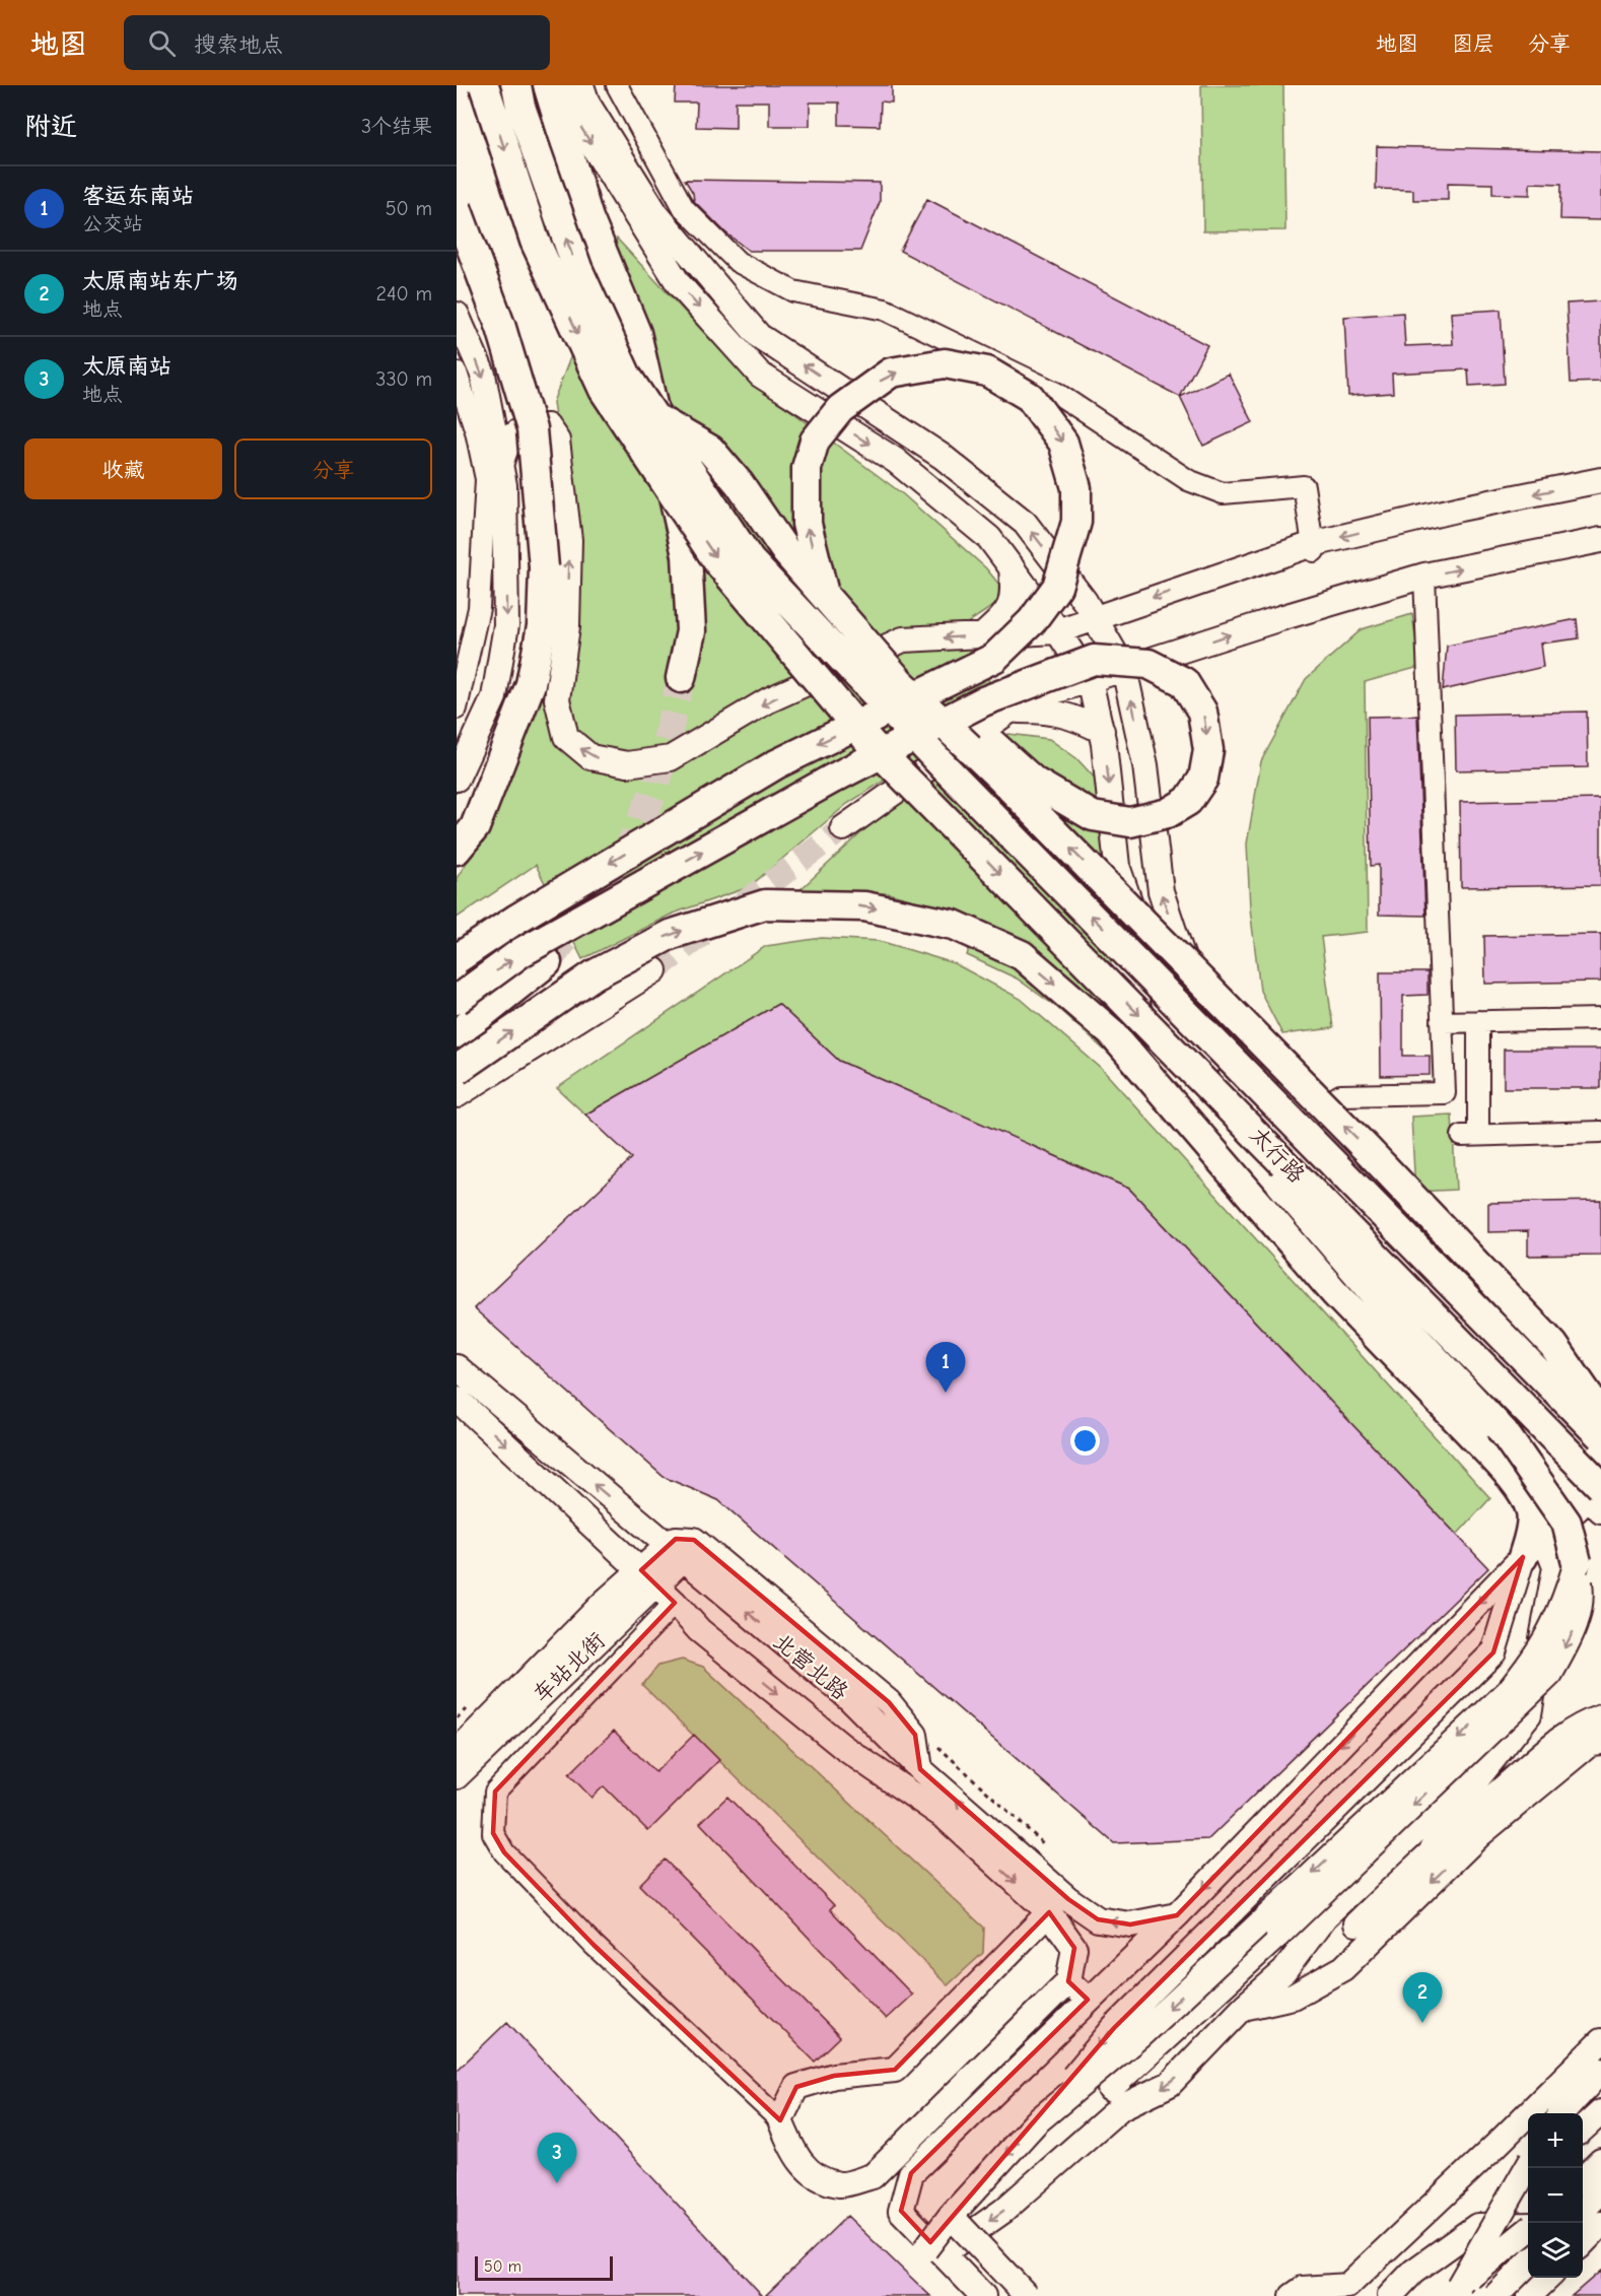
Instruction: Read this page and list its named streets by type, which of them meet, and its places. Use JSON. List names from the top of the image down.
{
  "streets": {
    "highway": ["太行路"],
    "main road": ["北营北路", "车站北街"]
  },
  "crossings": [
    ["北营北路", "车站北街"]
  ],
  "scale_bar": "50 m",
  "page": {
    "header": "地图",
    "search": "搜索地点",
    "nav": ["地图", "图层", "分享"],
    "heading": ["附近", "3个结果"],
    "list": [
      {
        "mark": "1",
        "name": "客运东南站",
        "note": "公交站",
        "value": "50 m"
      },
      {
        "mark": "2",
        "name": "太原南站东广场",
        "note": "地点",
        "value": "240 m"
      },
      {
        "mark": "3",
        "name": "太原南站",
        "note": "地点",
        "value": "330 m"
      }
    ],
    "buttons": ["收藏", "分享"],
    "pins": ["1", "2", "3"],
    "map_buttons": ["+", "−"],
    "scale": "50 m"
  }
}
